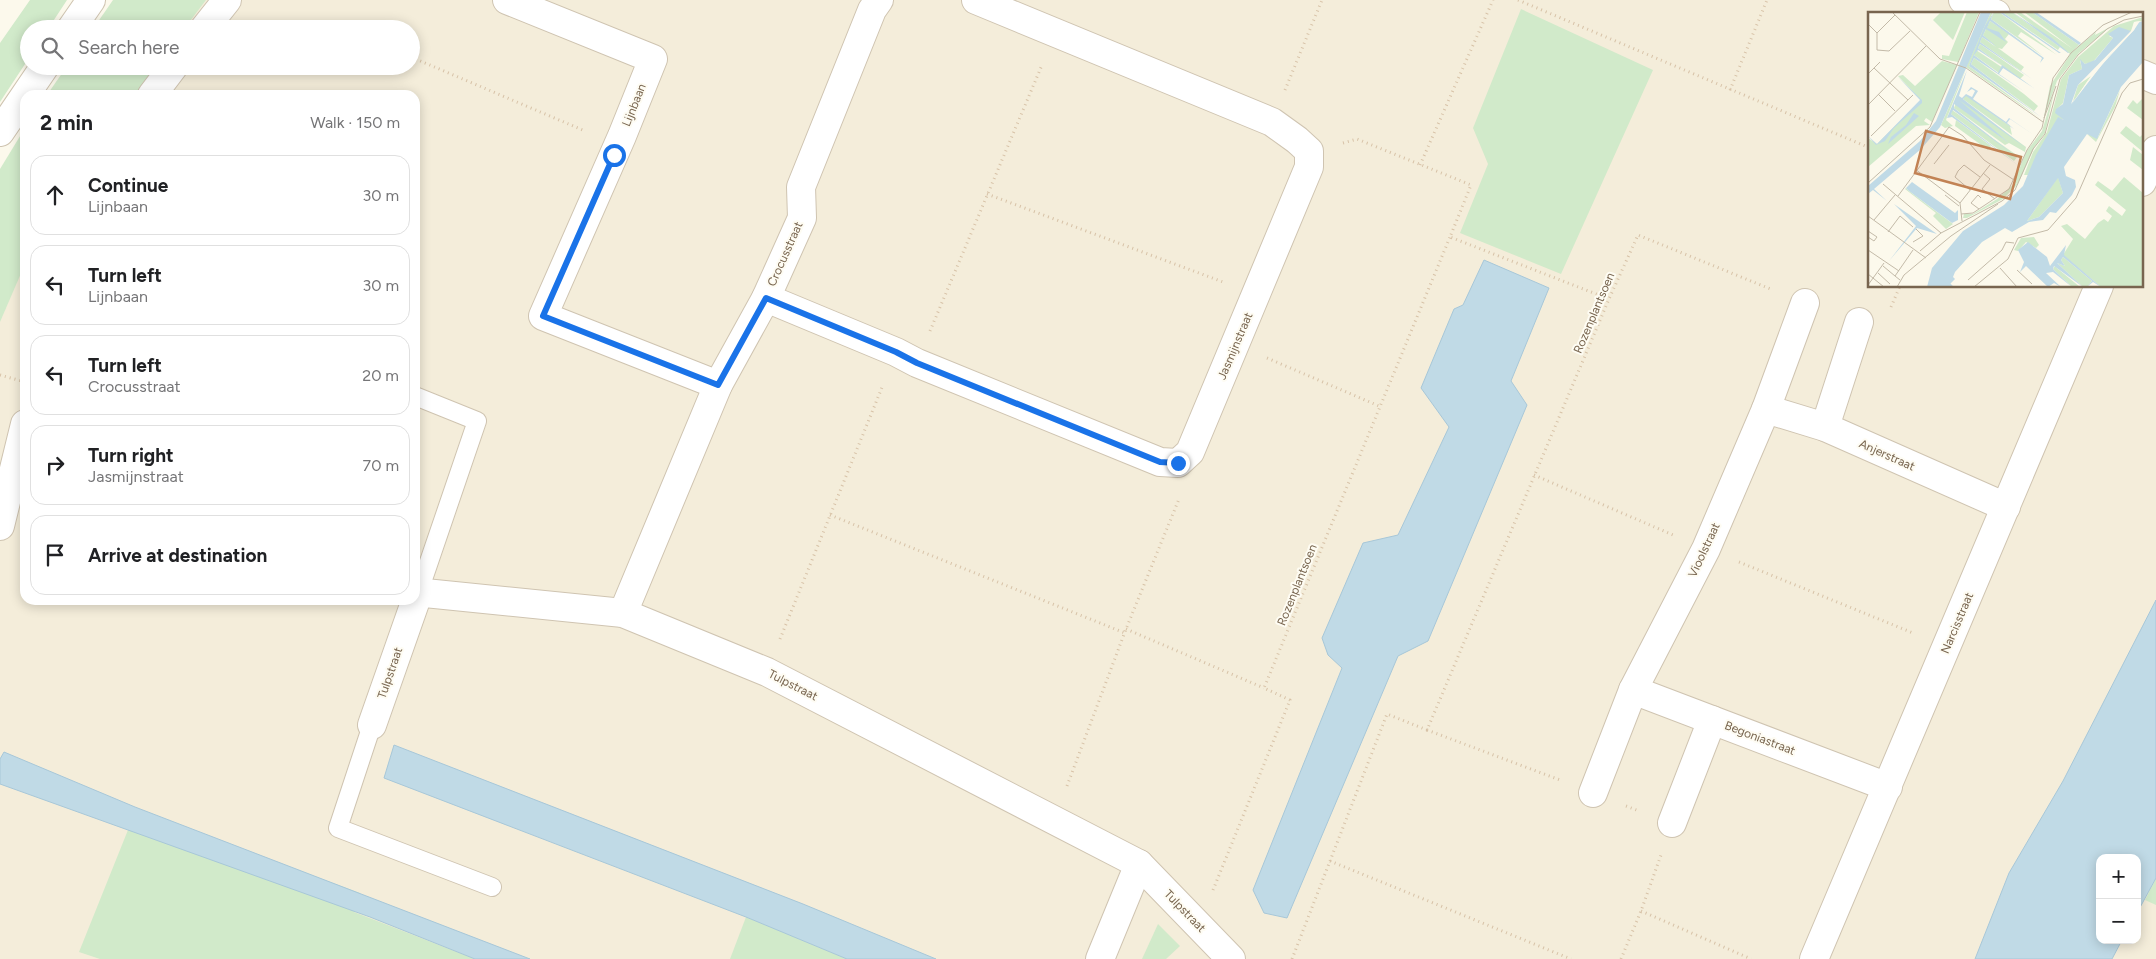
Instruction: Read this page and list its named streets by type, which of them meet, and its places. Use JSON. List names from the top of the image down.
{
  "streets": {
    "street": [
      "Lijnbaan",
      "Crocusstraat",
      "Jasmijnstraat",
      "Anjerstraat",
      "Vioolstraat",
      "Narcisstraat",
      "Tulpstraat",
      "Begoniastraat"
    ],
    "path": ["Rozenplantsoen"]
  },
  "crossings": [
    ["Lijnbaan", "Crocusstraat"],
    ["Crocusstraat", "Tulpstraat"],
    ["Rozenplantsoen", "Vioolstraat"],
    ["Anjerstraat", "Vioolstraat"],
    ["Anjerstraat", "Narcisstraat"],
    ["Vioolstraat", "Begoniastraat"],
    ["Narcisstraat", "Begoniastraat"]
  ],
  "page": {
    "search": "Search here",
    "heading": ["2 min", "Walk · 150 m"],
    "list": [
      ["Continue", "Lijnbaan", "30 m"],
      ["Turn left", "Lijnbaan", "30 m"],
      ["Turn left", "Crocusstraat", "20 m"],
      ["Turn right", "Jasmijnstraat", "70 m"],
      "Arrive at destination"
    ],
    "map_buttons": ["+", "−"]
  }
}
